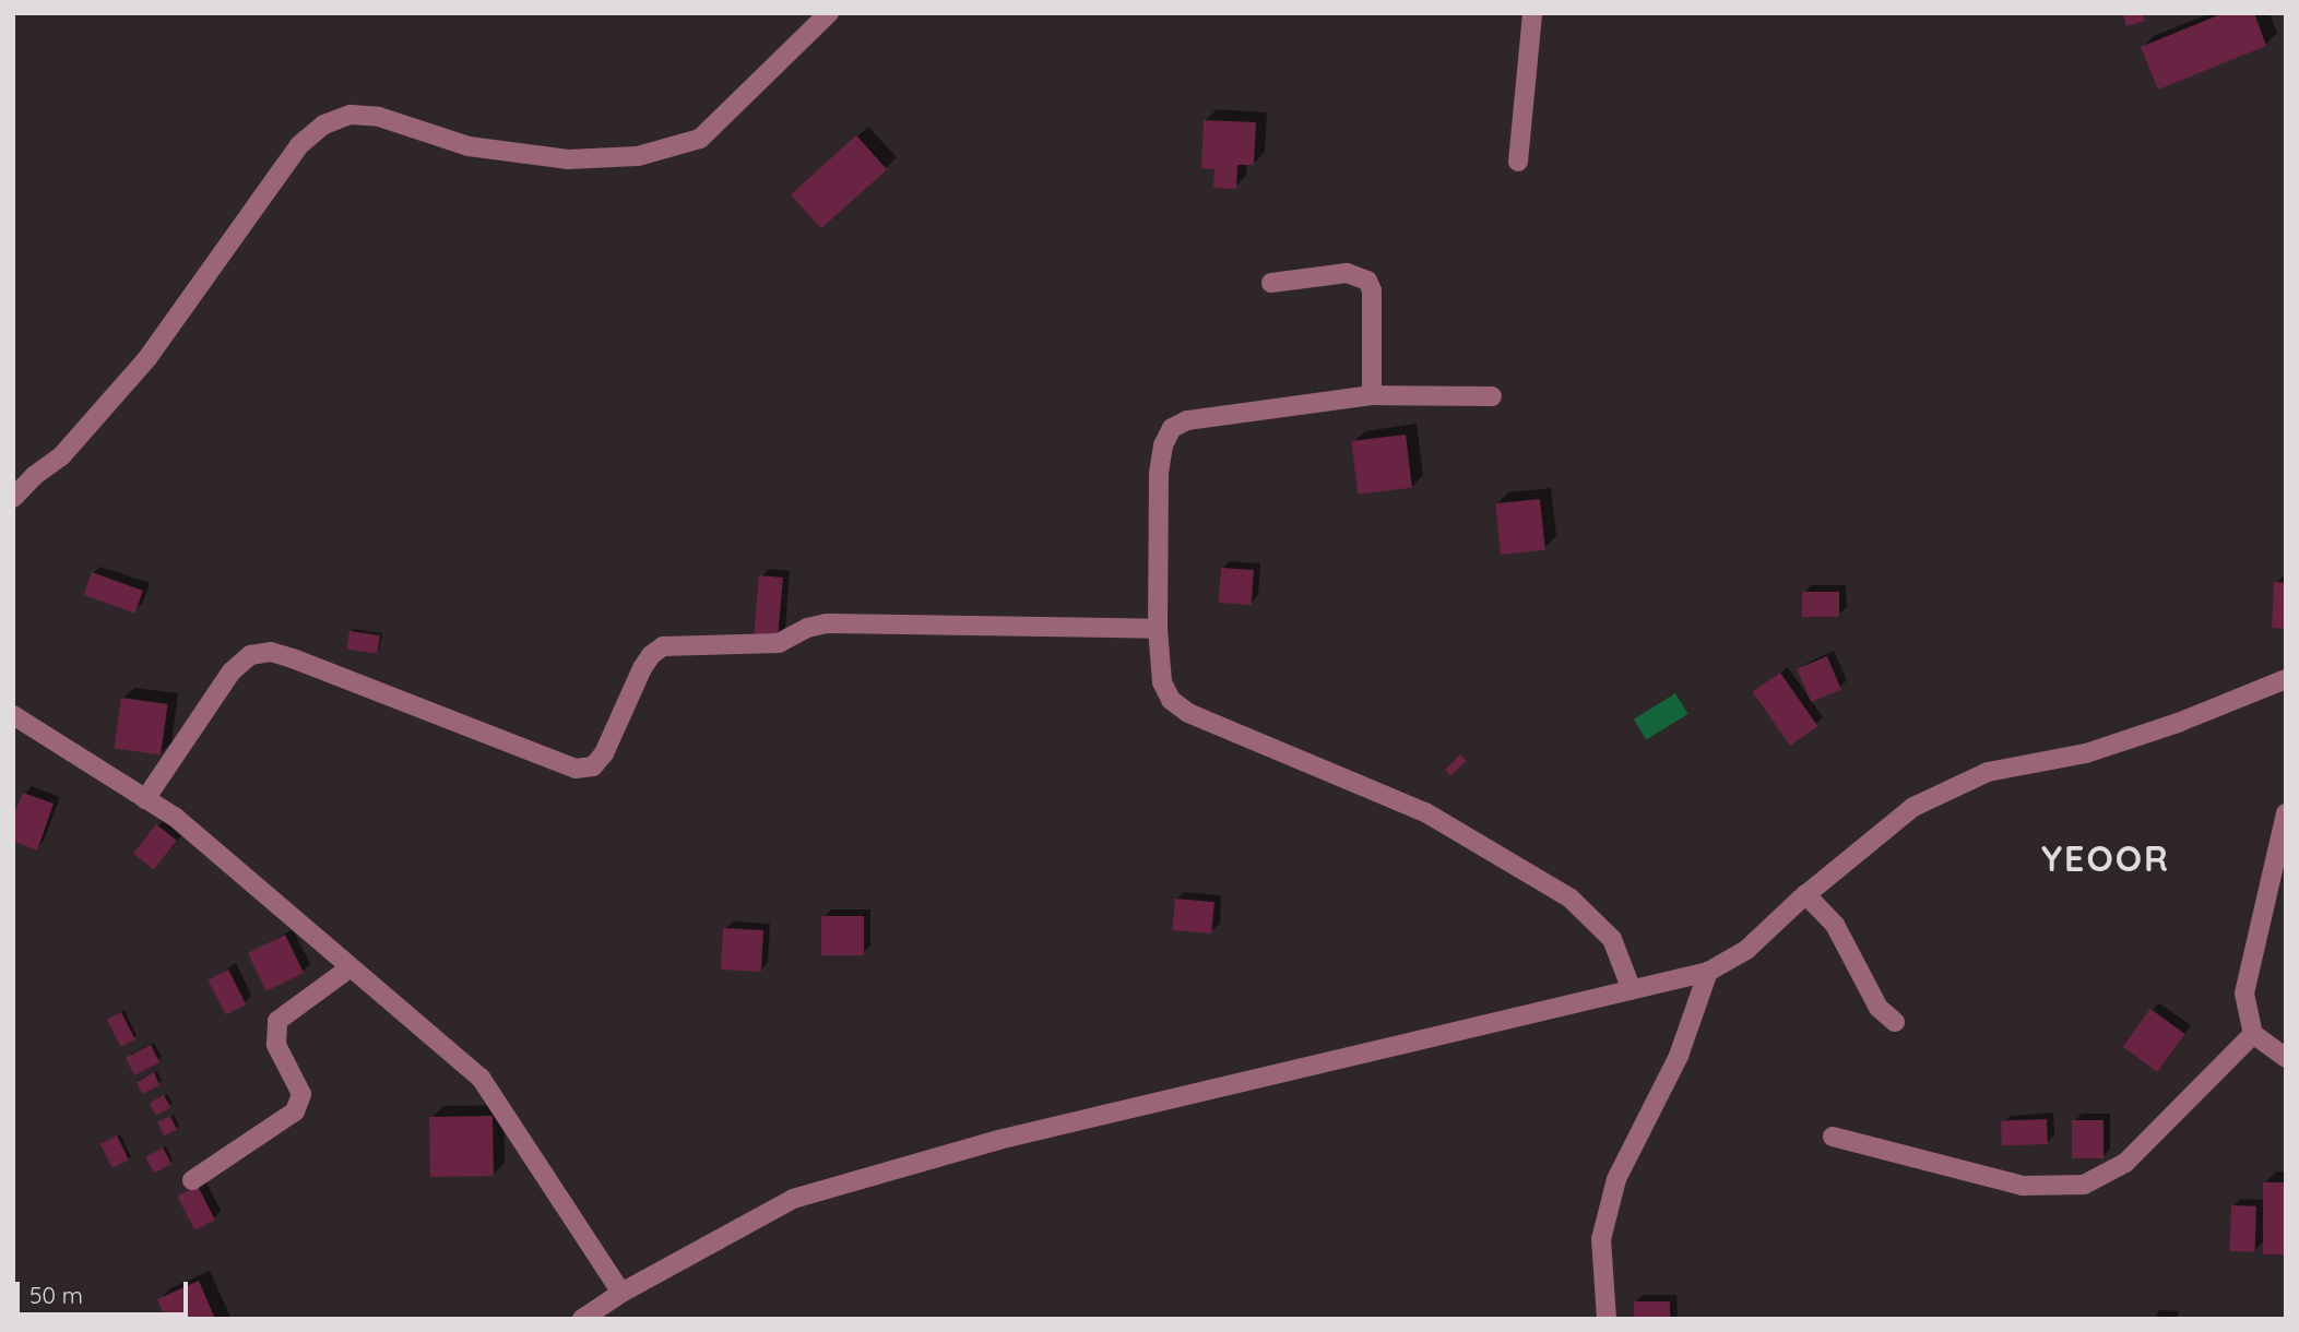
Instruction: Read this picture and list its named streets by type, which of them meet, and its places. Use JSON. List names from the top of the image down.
{
  "districts": ["YEOOR"],
  "scale_bar": "50 m"
}
